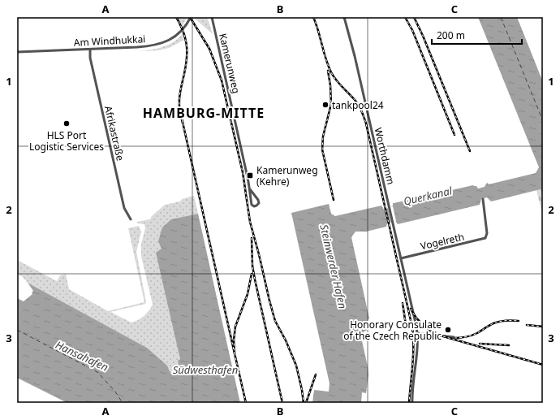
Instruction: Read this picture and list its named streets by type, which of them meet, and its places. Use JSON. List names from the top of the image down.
{
  "streets": {
    "street": [
      "Am Windhukkai",
      "Kamerunweg",
      "Afrikastraße",
      "Worthdamm",
      "Vogelreth"
    ]
  },
  "crossings": [
    ["Am Windhukkai", "Afrikastraße"],
    ["Worthdamm", "Vogelreth"]
  ],
  "districts": ["HAMBURG-MITTE"],
  "water": [
    "Querkanal",
    "Steinwerder Hafen",
    "Hansahafen",
    "Südwesthafen"
  ],
  "places": {
    "other": ["tankpool24", "HLS Port Logistic Services", "Honorary Consulate of the Czech Republic"],
    "transit": ["Kamerunweg (Kehre)"]
  },
  "scale_bar": "200 m",
  "grid": {
    "columns": ["A", "B", "C"],
    "rows": ["1", "2", "3"]
  }
}
